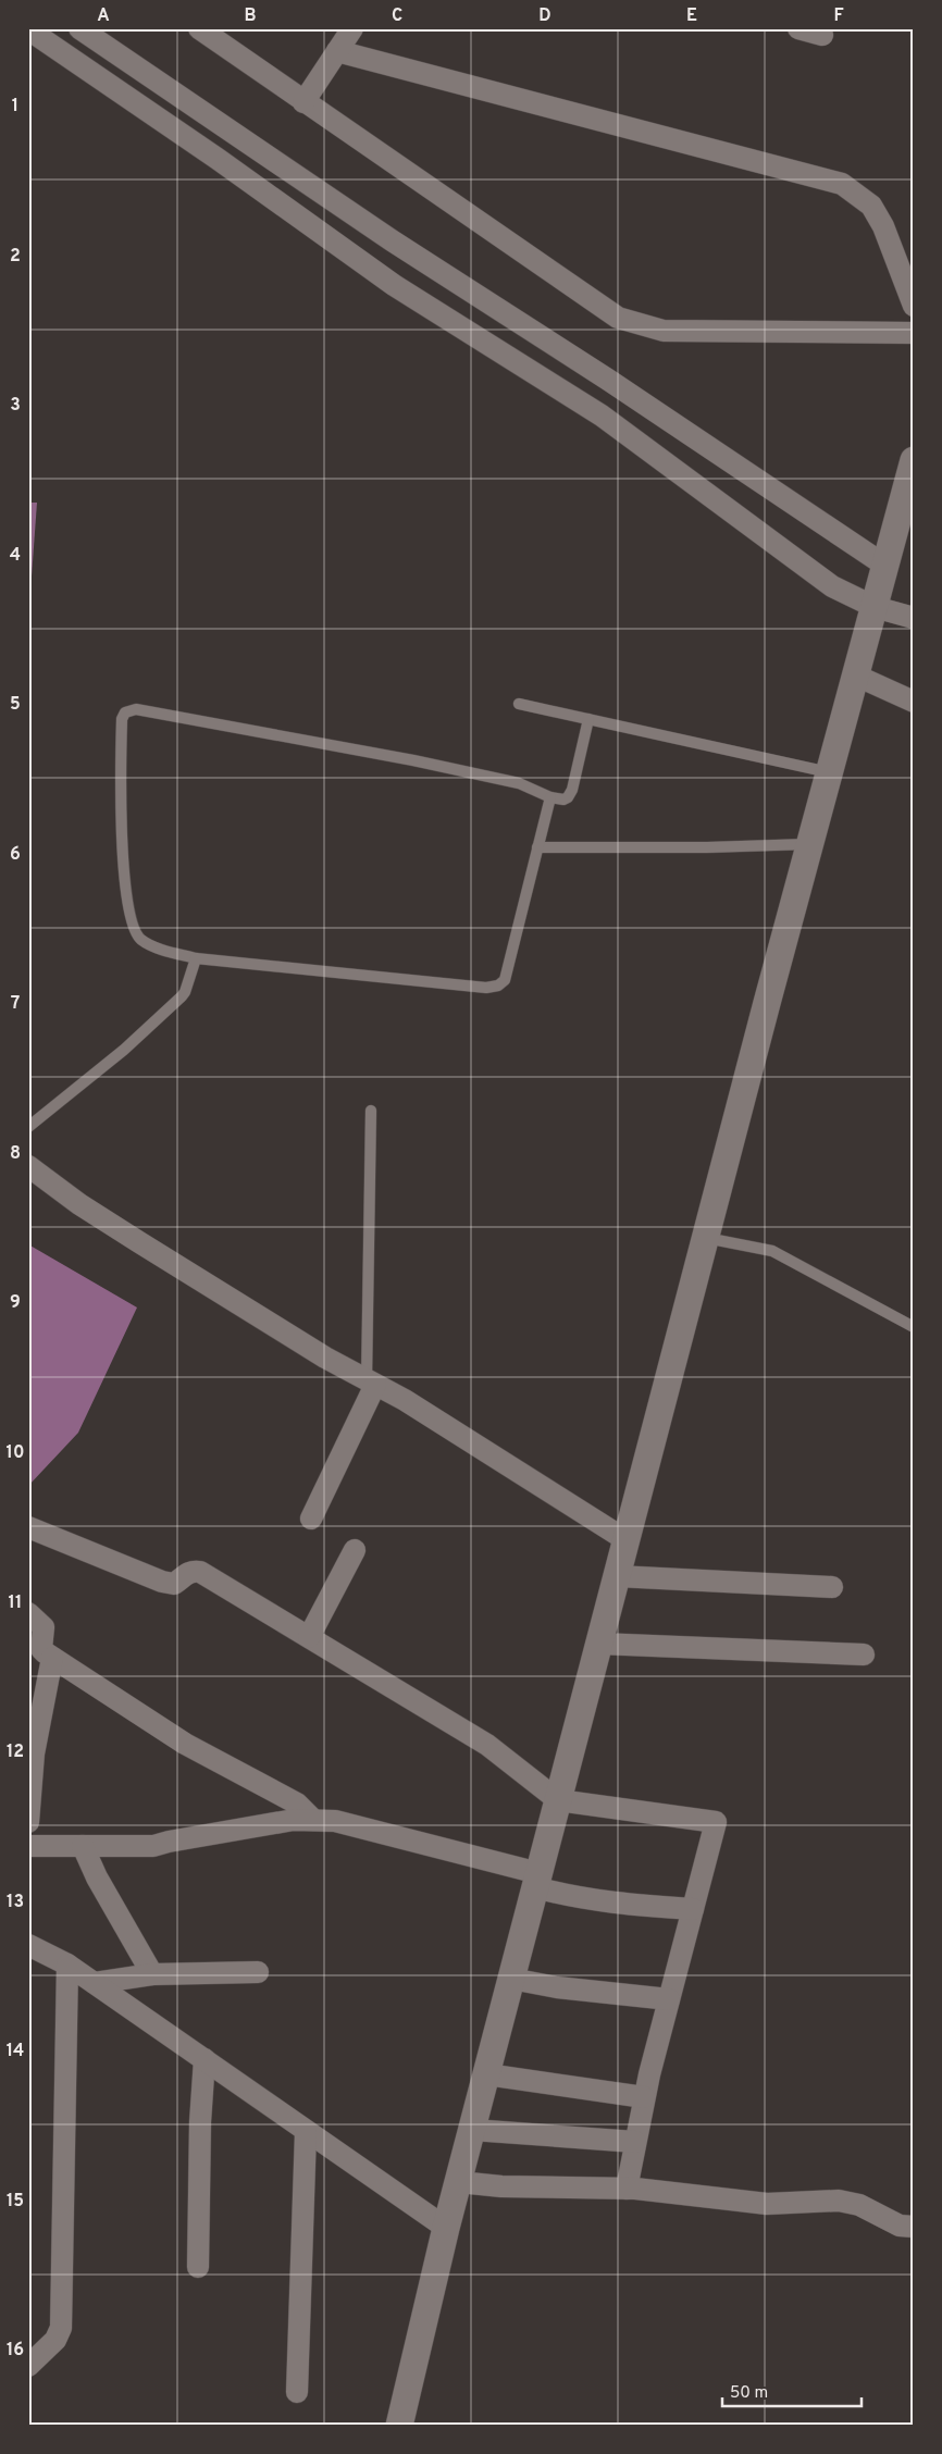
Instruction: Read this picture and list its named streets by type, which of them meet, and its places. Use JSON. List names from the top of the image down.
{
  "scale_bar": "50 m",
  "grid": {
    "columns": [
      "A",
      "B",
      "C",
      "D",
      "E",
      "F"
    ],
    "rows": [
      "1",
      "2",
      "3",
      "4",
      "5",
      "6",
      "7",
      "8",
      "9",
      "10",
      "11",
      "12",
      "13",
      "14",
      "15",
      "16"
    ]
  }
}
